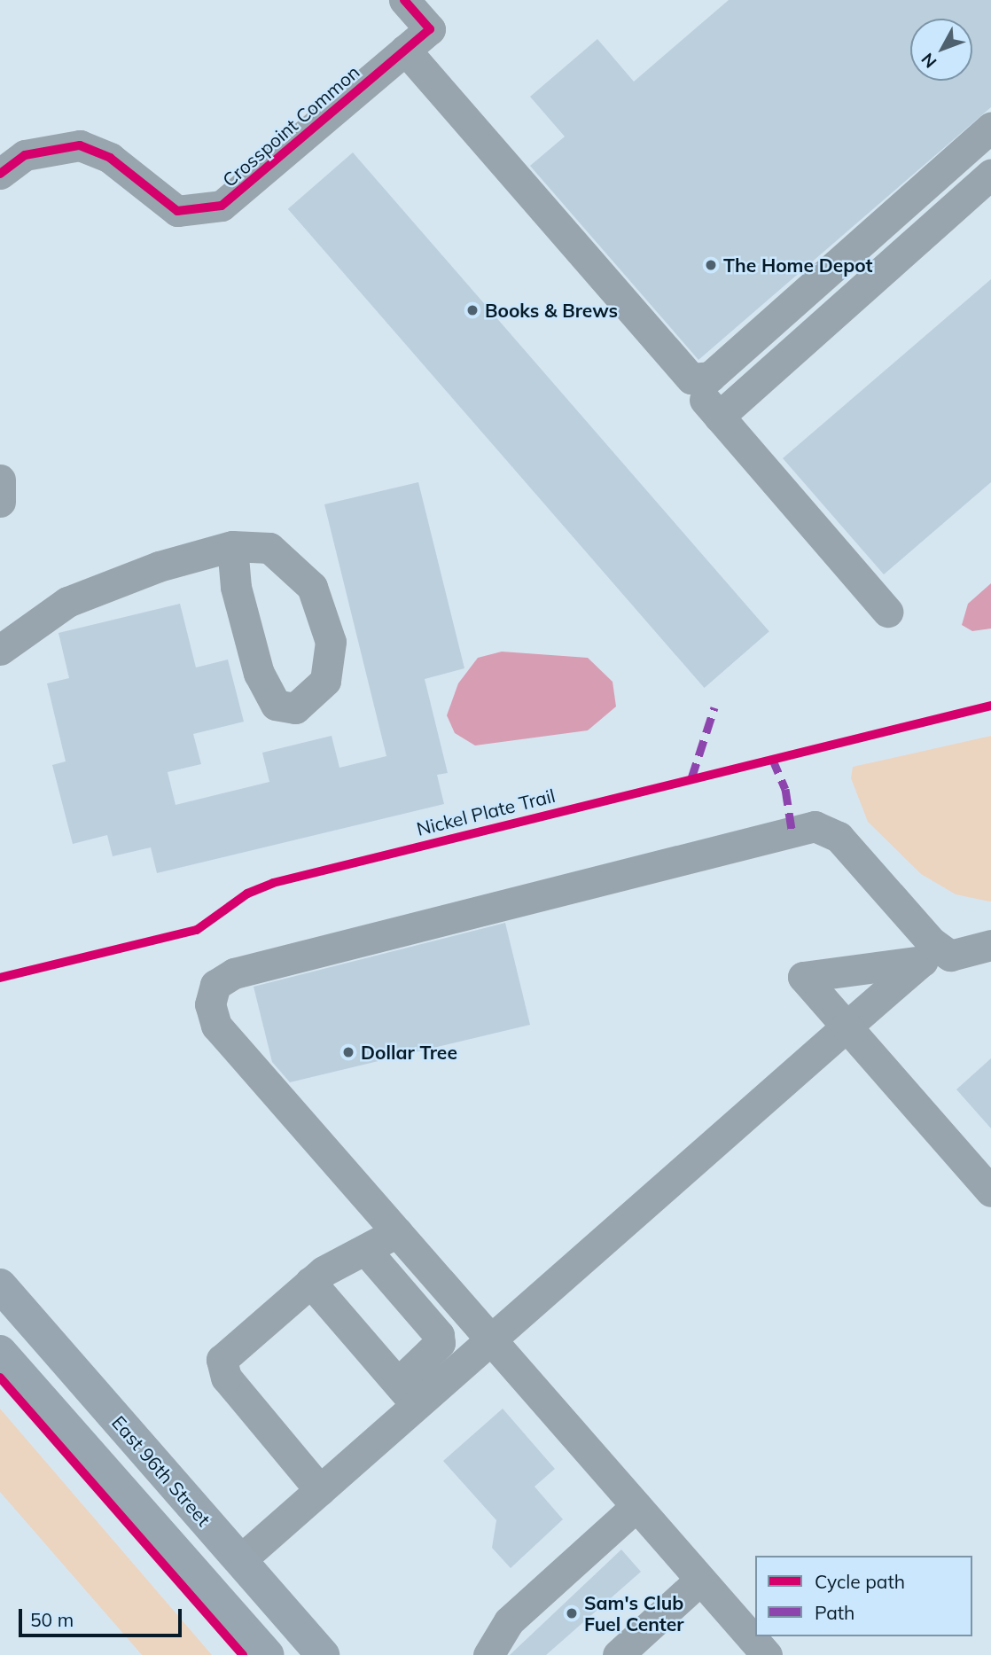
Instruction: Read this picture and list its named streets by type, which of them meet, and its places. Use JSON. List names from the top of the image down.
{
  "streets": {
    "main road": ["East 96th Street"],
    "street": ["Crosspoint Common"],
    "cycle path": ["Nickel Plate Trail"]
  },
  "places": [
    "The Home Depot",
    "Books & Brews",
    "Dollar Tree",
    "Sam's Club Fuel Center"
  ],
  "legend": ["Cycle path", "Path"],
  "scale_bar": "50 m",
  "north": "bottom left"
}
